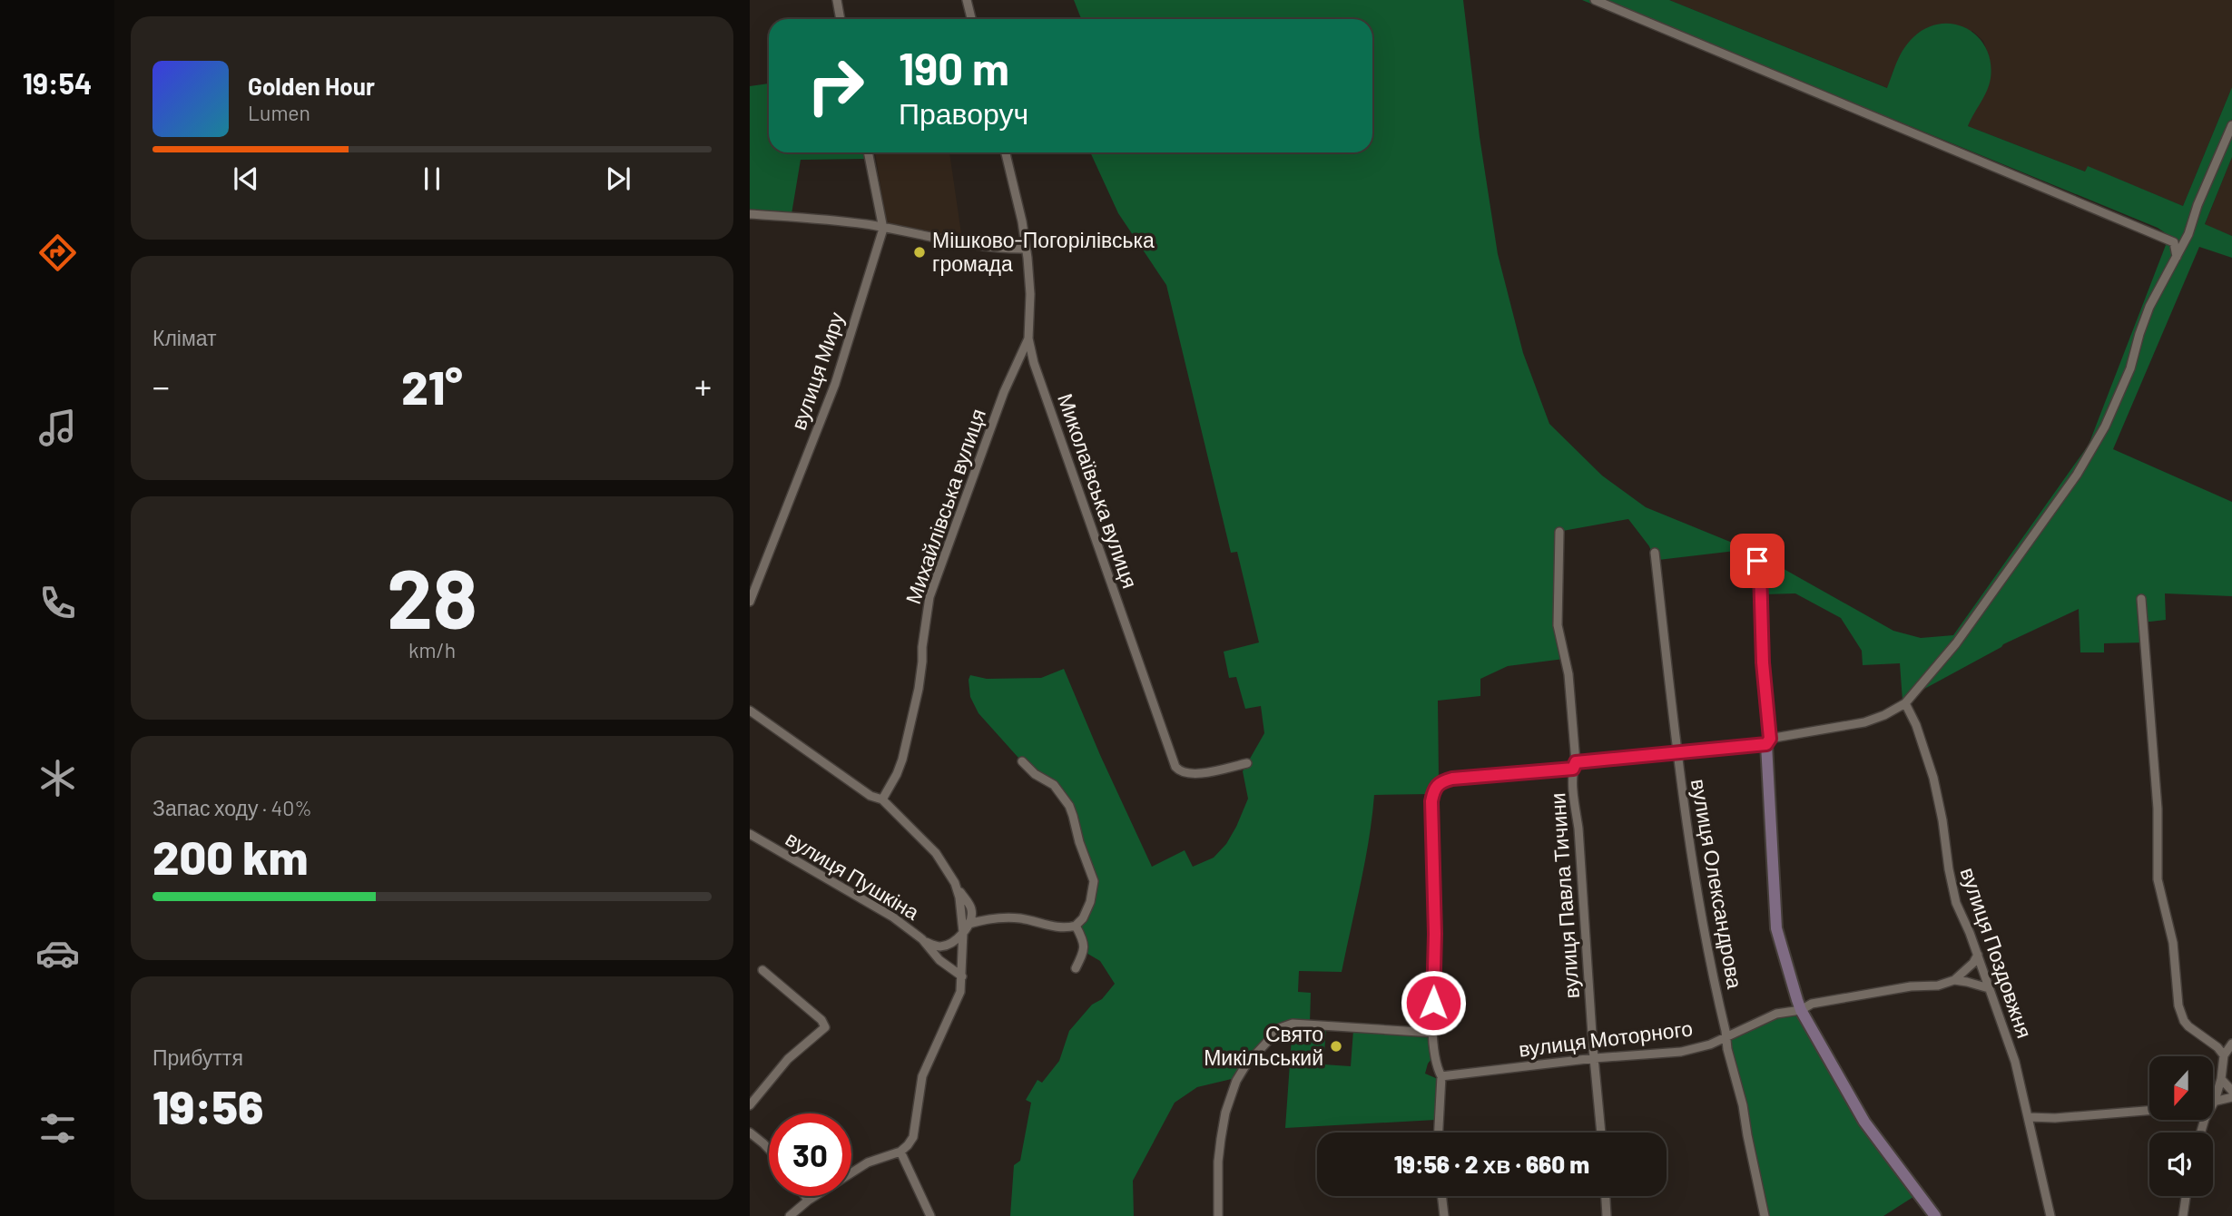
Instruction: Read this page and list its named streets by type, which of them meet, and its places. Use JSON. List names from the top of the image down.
{
  "streets": {
    "street": [
      "вулиця Миру",
      "Миколаївська вулиця",
      "Михайлівська вулиця",
      "вулиця Пушкіна",
      "вулиця Олександрова",
      "вулиця Павла Тичини",
      "вулиця Поздовжня",
      "вулиця Моторного"
    ]
  },
  "crossings": [
    ["Миколаївська вулиця", "Михайлівська вулиця"],
    ["вулиця Олександрова", "вулиця Моторного"],
    ["вулиця Павла Тичини", "вулиця Моторного"],
    ["вулиця Поздовжня", "вулиця Моторного"]
  ],
  "places": ["Мішково-Погорілівська громада", "Свято Микільський"],
  "north": "bottom",
  "page": {
    "tabs": "19:54",
    "turn": ["190 m", "Праворуч"],
    "song": ["Golden Hour", "Lumen"],
    "tile": [
      "Клімат",
      ["28", "km/h"],
      ["Запас ходу · 40%", "200 km"],
      ["Прибуття", "19:56"]
    ],
    "heat": ["−", "21°", "+"],
    "limit": "30",
    "trip": "19:56 · 2 хв · 660 m"
  }
}
